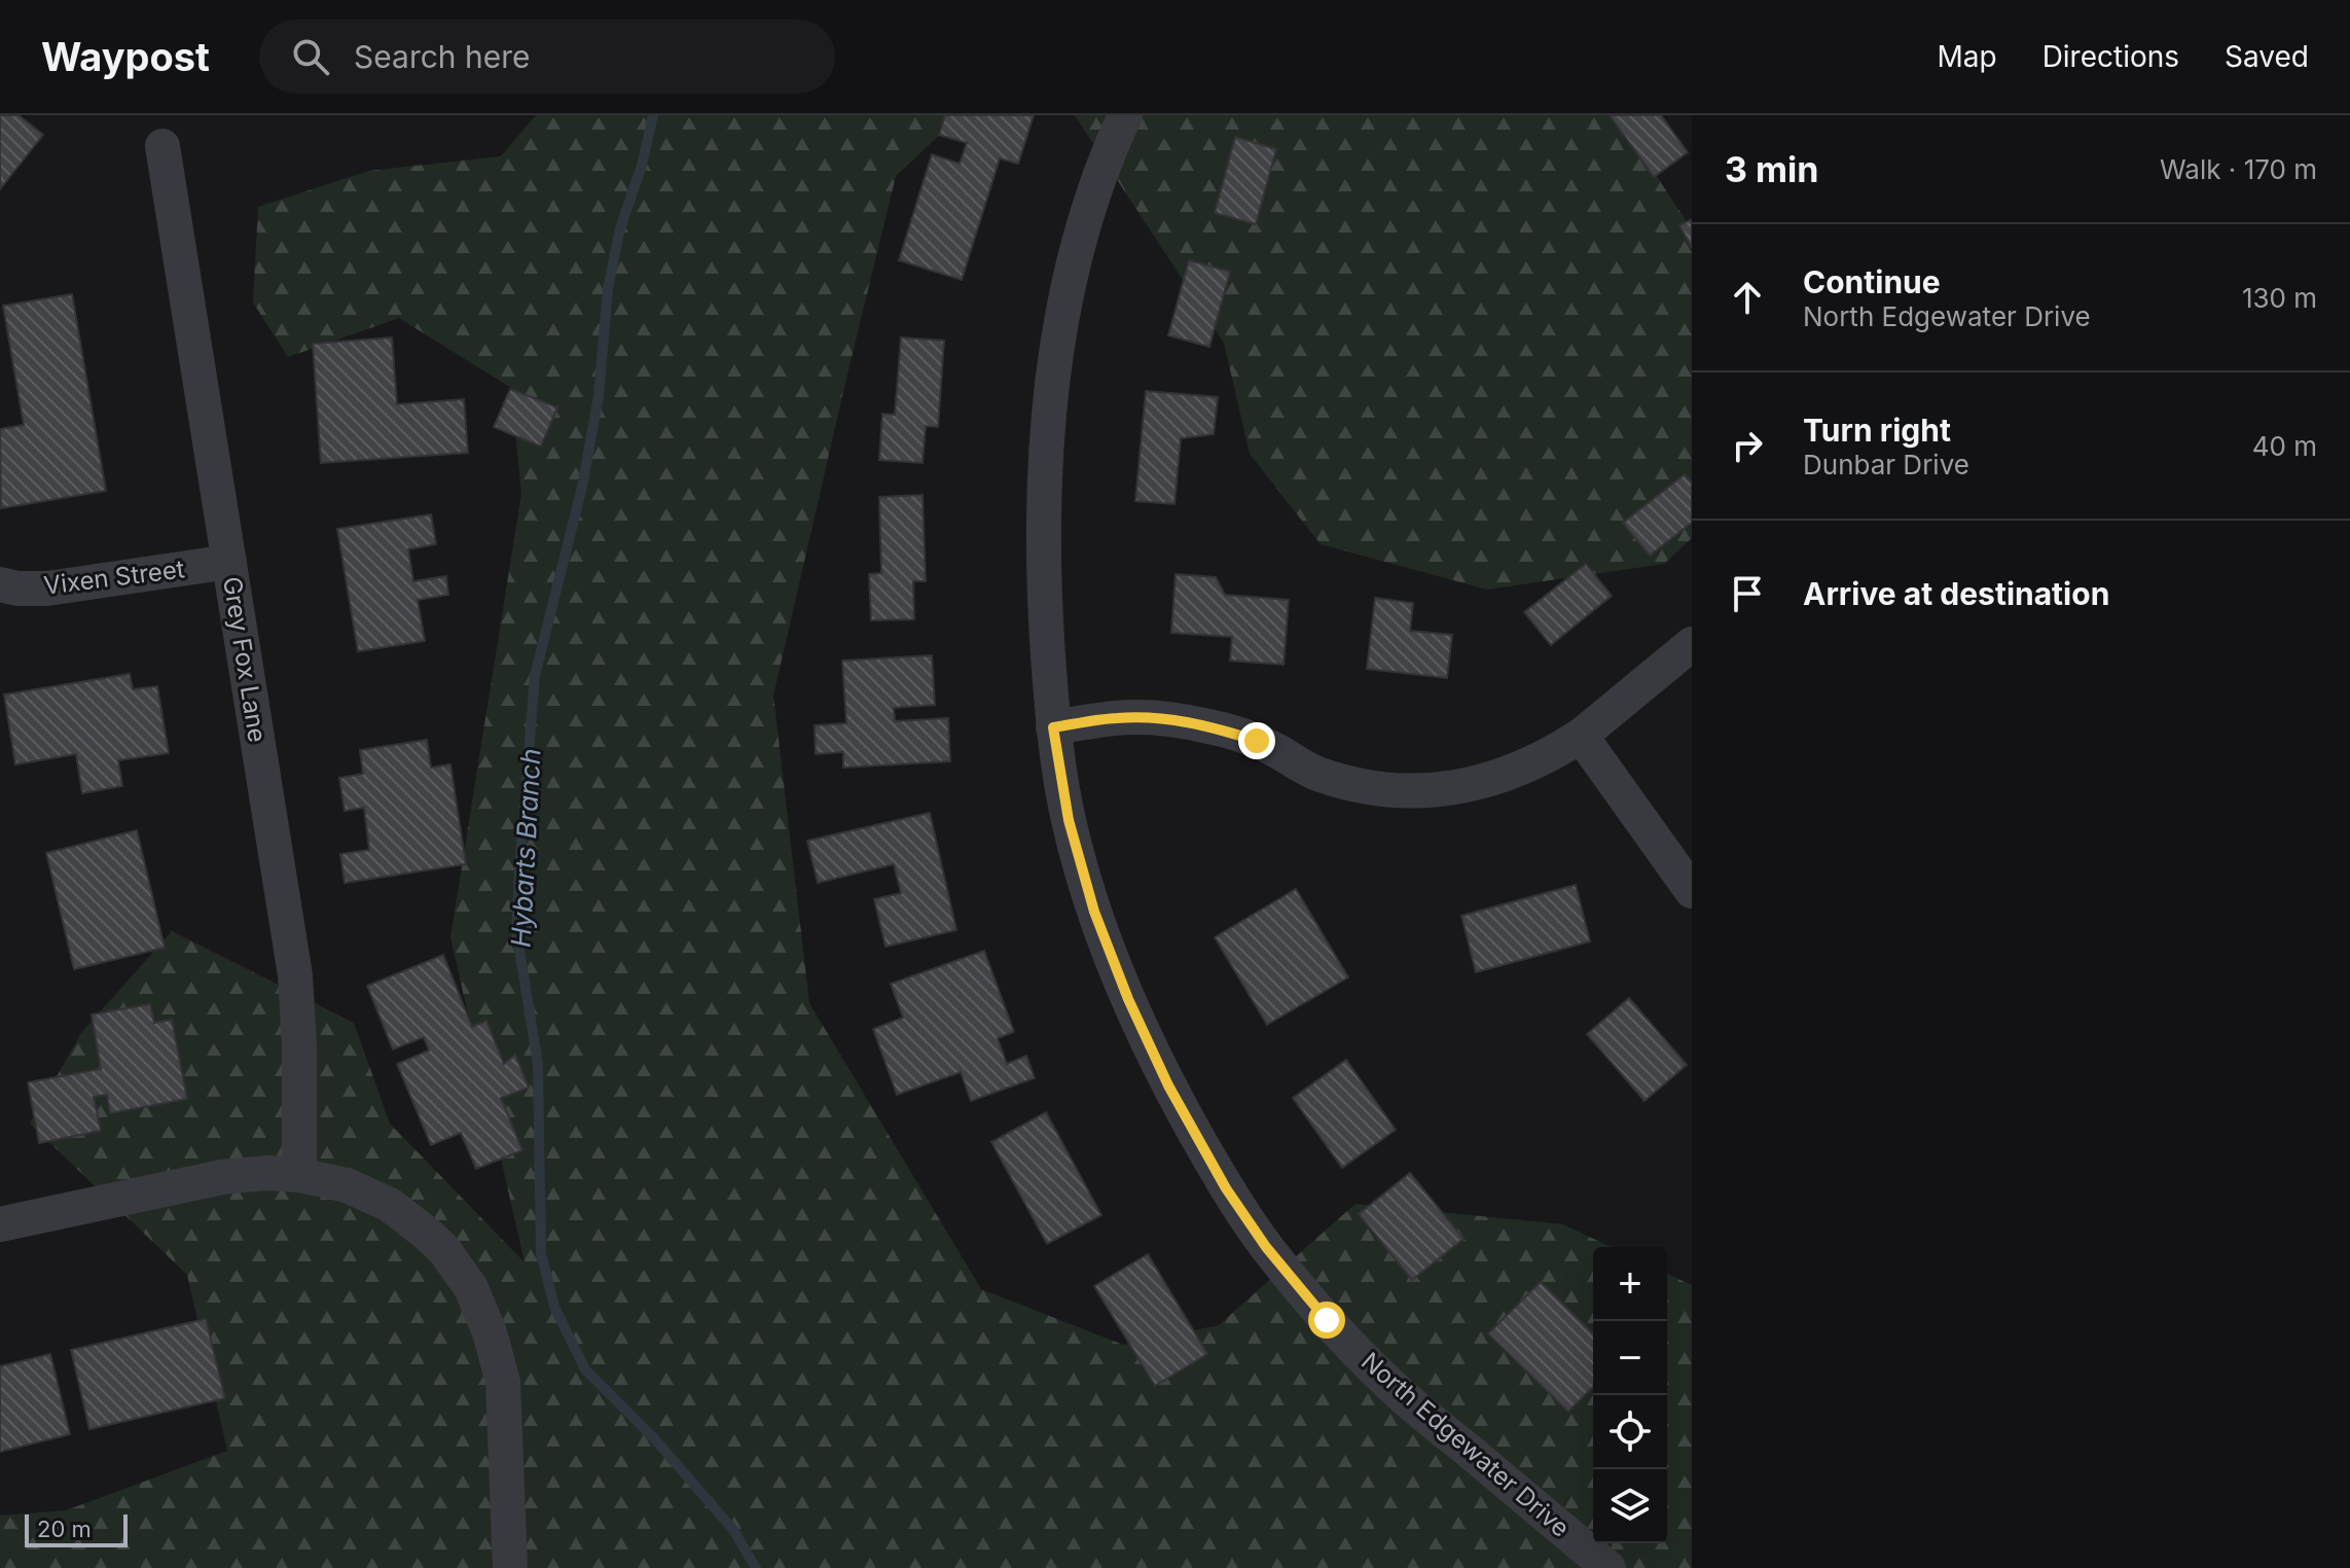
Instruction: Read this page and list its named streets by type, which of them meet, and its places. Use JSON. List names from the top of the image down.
{
  "streets": {
    "street": ["Vixen Street", "Grey Fox Lane", "North Edgewater Drive"]
  },
  "crossings": [
    ["Vixen Street", "Grey Fox Lane"]
  ],
  "water": ["Hybarts Branch"],
  "scale_bar": "20 m",
  "page": {
    "header": "Waypost",
    "search": "Search here",
    "nav": ["Map", "Directions", "Saved"],
    "heading": ["3 min", "Walk · 170 m"],
    "list": [
      ["Continue", "North Edgewater Drive", "130 m"],
      ["Turn right", "Dunbar Drive", "40 m"],
      "Arrive at destination"
    ],
    "map_buttons": ["+", "−"],
    "scale": "20 m"
  }
}
